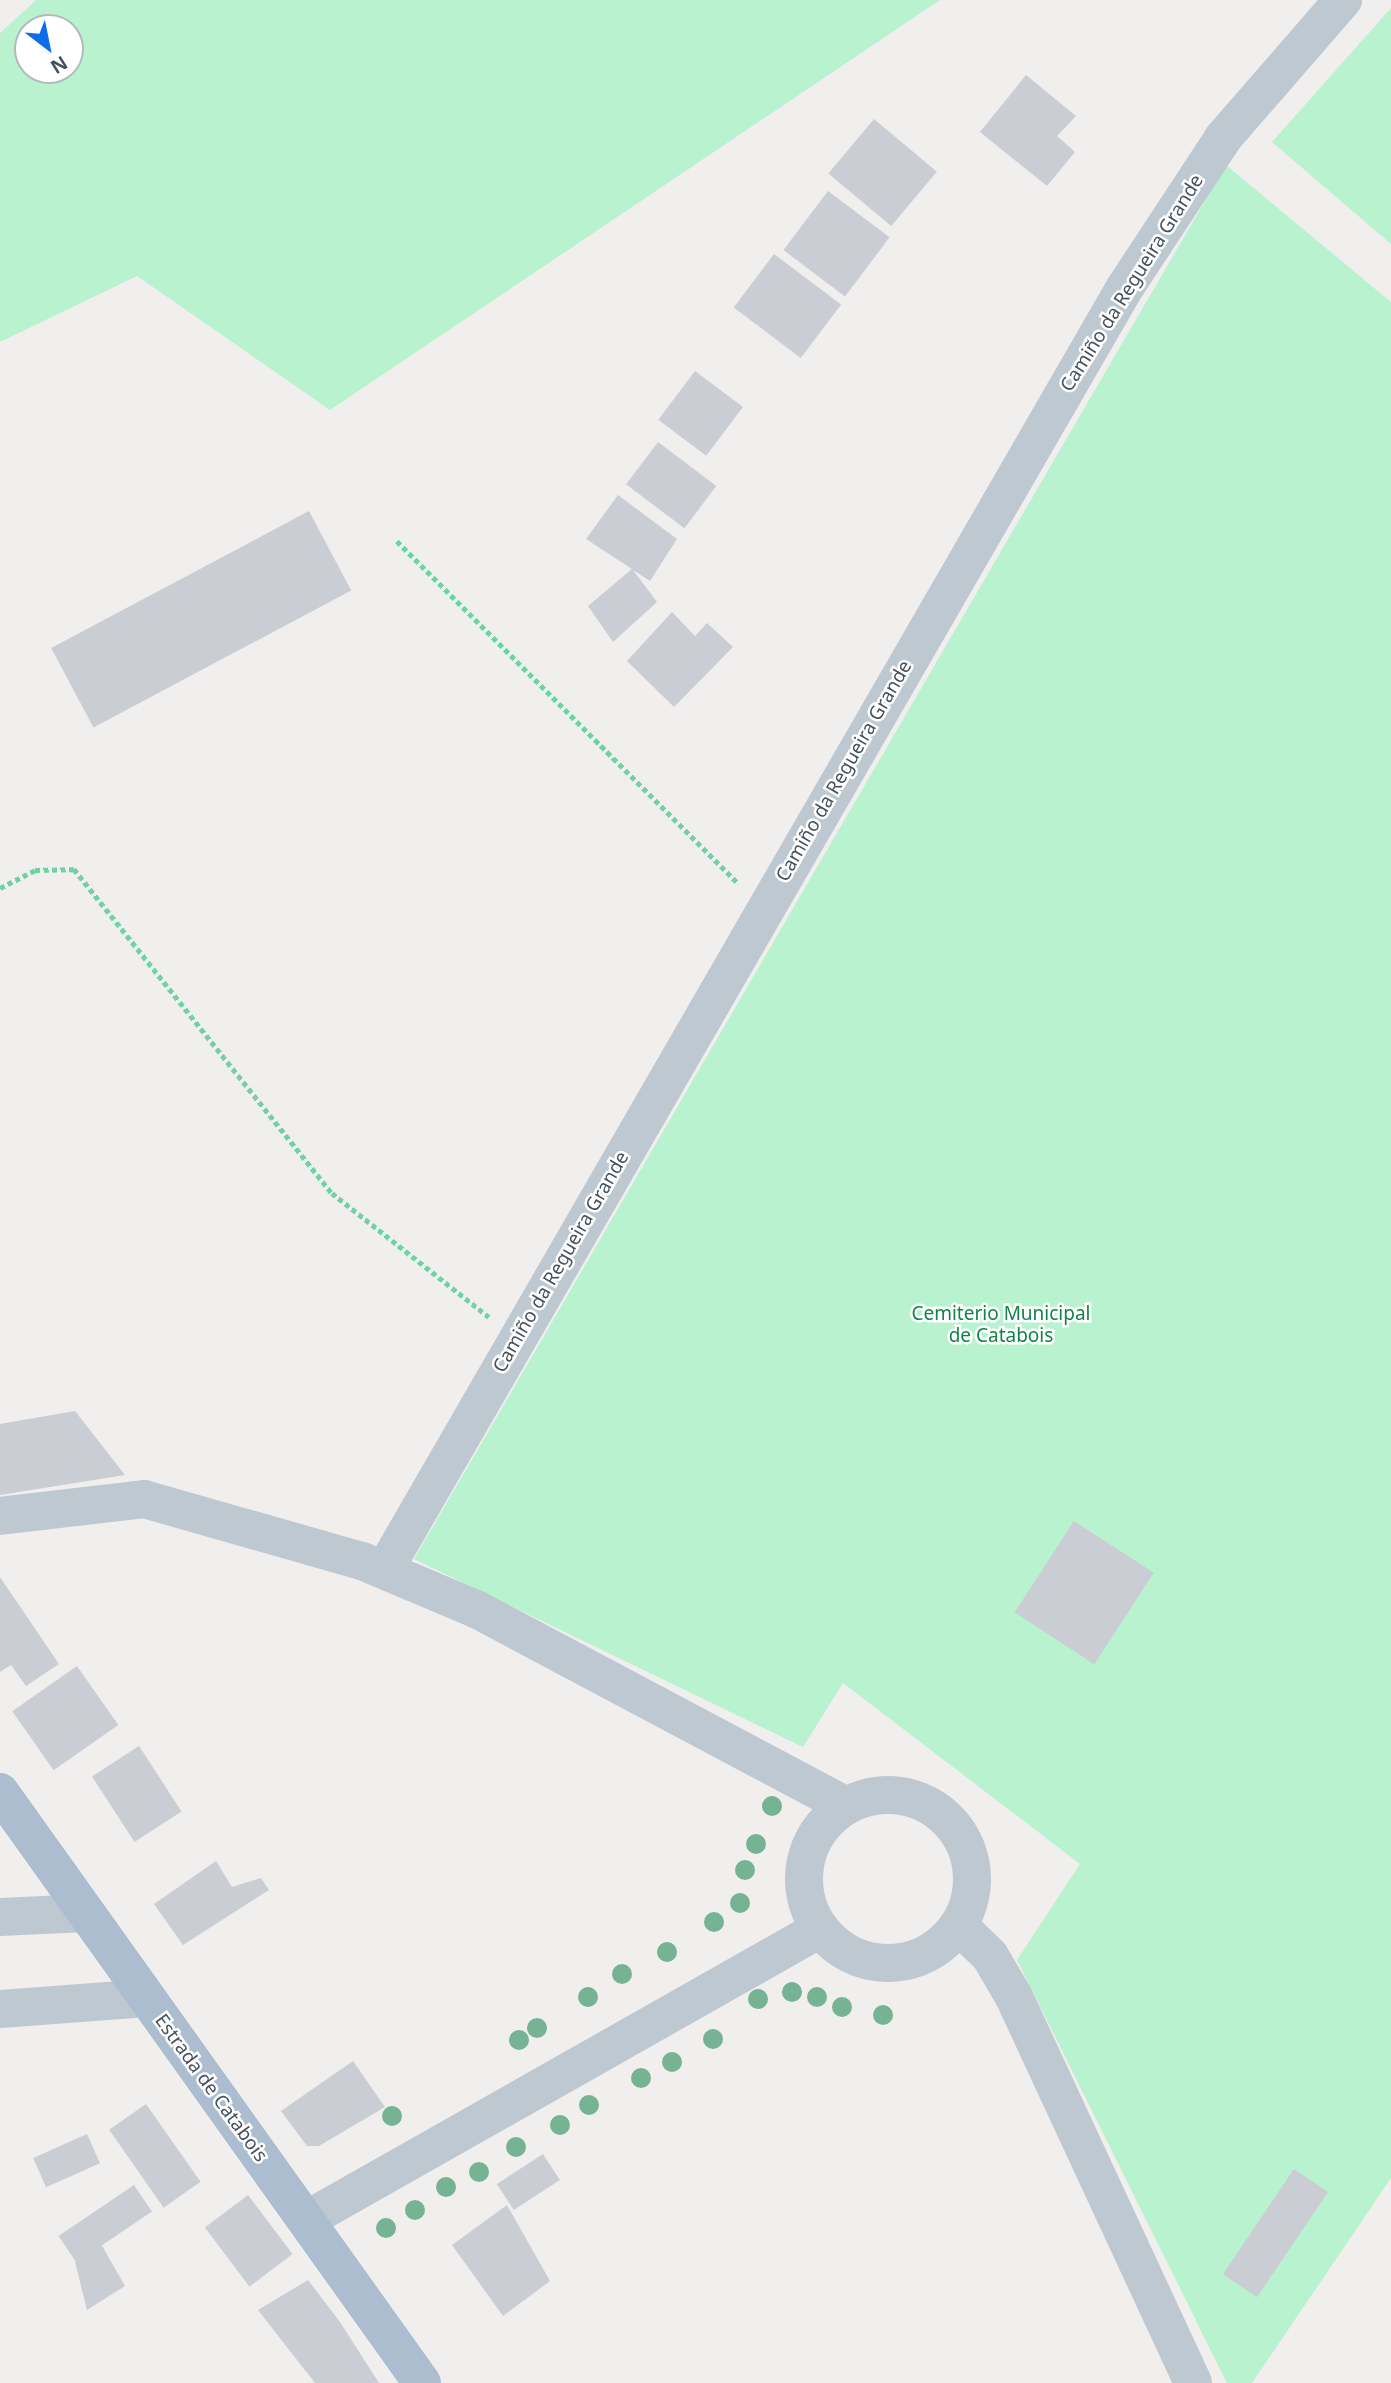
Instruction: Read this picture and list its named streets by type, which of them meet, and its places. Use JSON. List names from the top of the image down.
{
  "streets": {
    "main road": ["Estrada de Catabois"],
    "street": ["Camiño da Regueira Grande"]
  },
  "parks": ["Cemiterio Municipal de Catabois"],
  "north": "bottom right"
}
